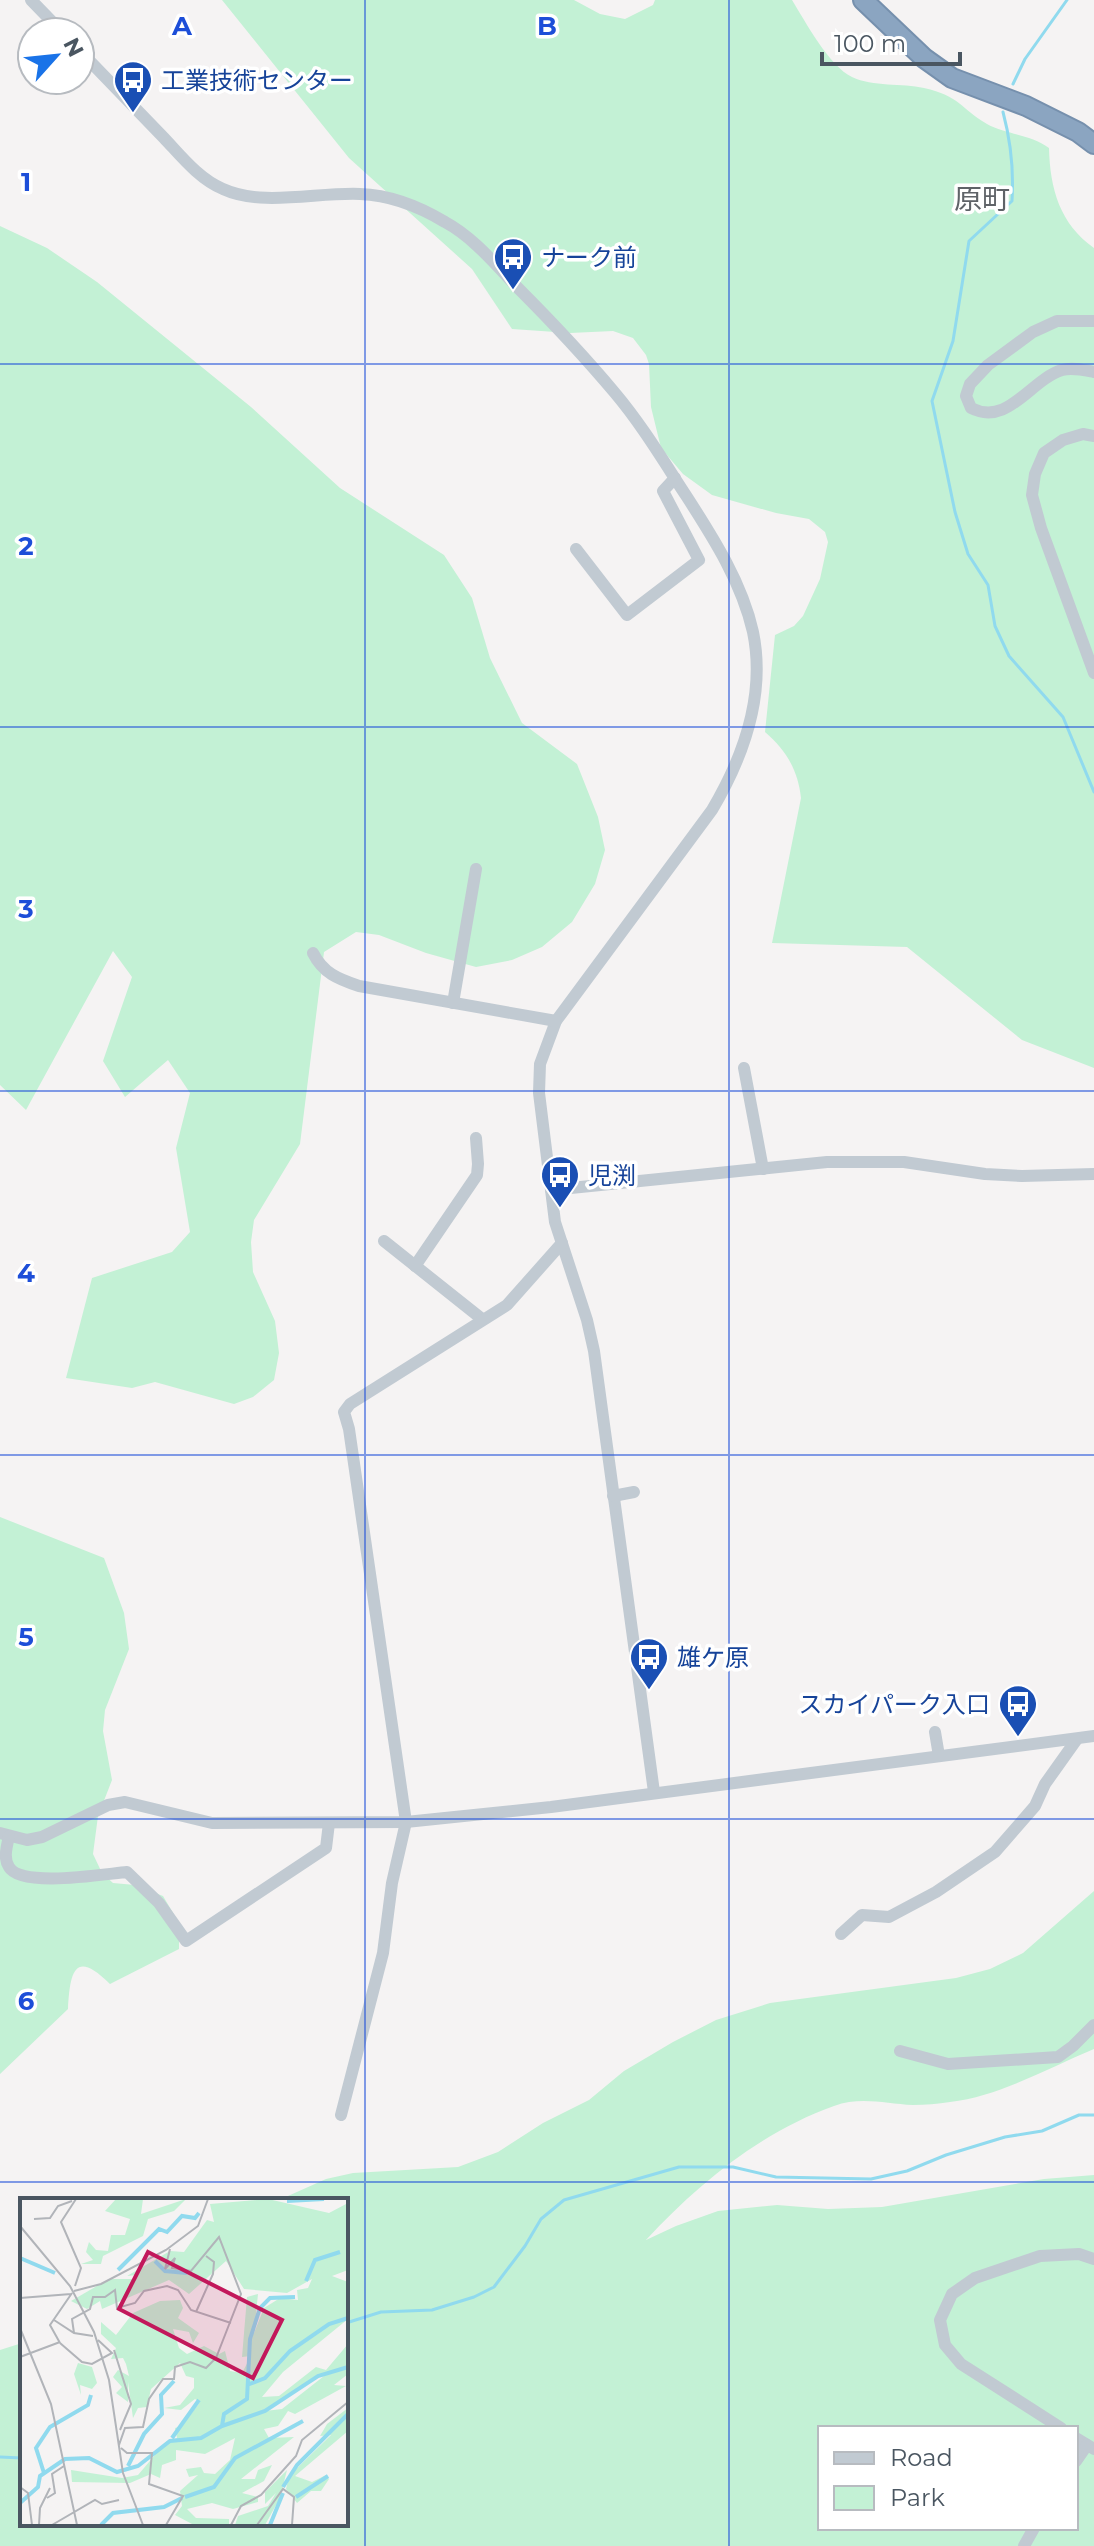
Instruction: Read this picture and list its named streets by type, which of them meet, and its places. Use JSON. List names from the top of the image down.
{
  "districts": ["原町"],
  "places": {
    "bus stop": [
      "工業技術センター",
      "ナーク前",
      "児渕",
      "雄ケ原",
      "スカイパーク入口"
    ]
  },
  "legend": ["Road", "Park"],
  "scale_bar": "100 m",
  "north": "top right",
  "grid": {
    "columns": ["A", "B"],
    "rows": [
      "1",
      "2",
      "3",
      "4",
      "5",
      "6"
    ]
  }
}
